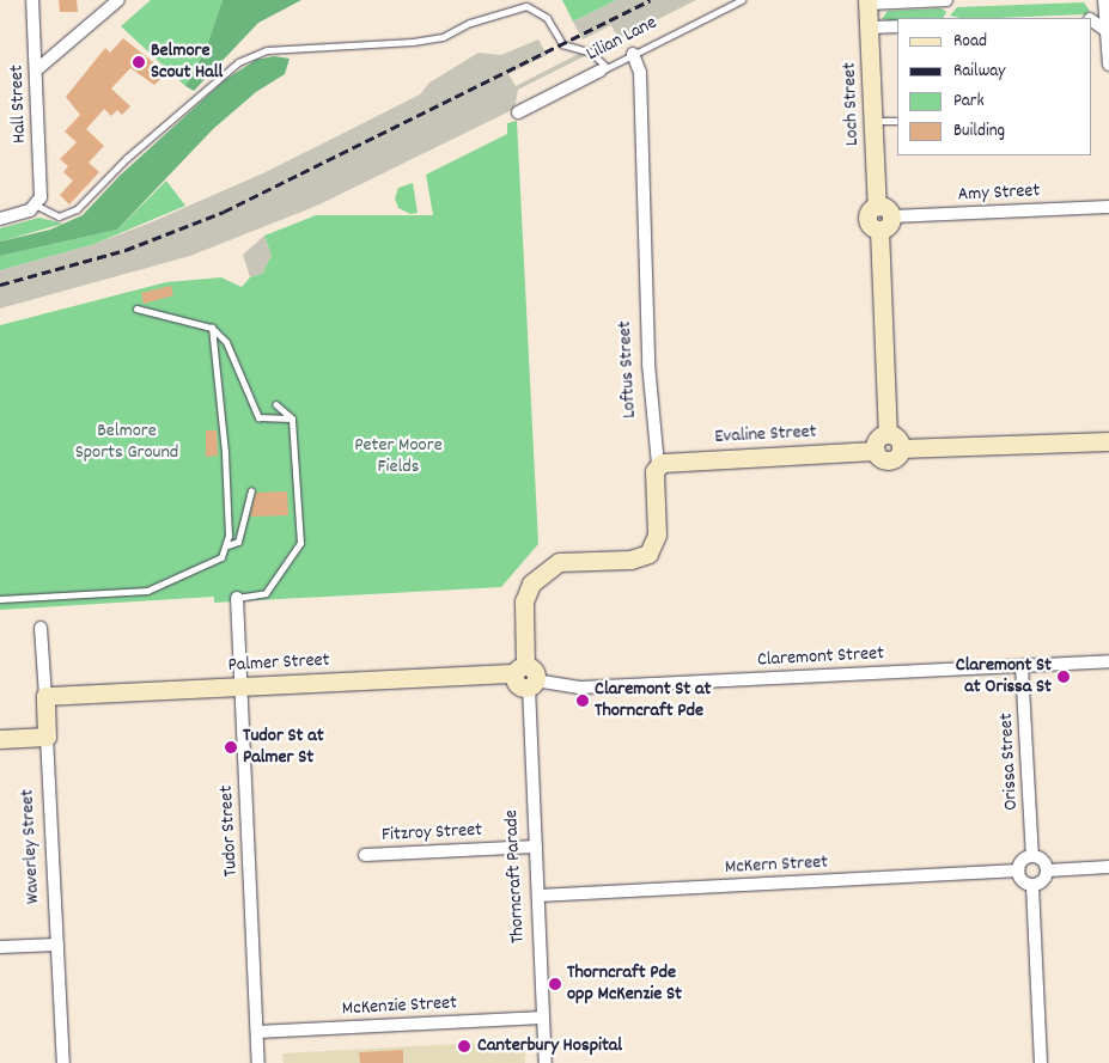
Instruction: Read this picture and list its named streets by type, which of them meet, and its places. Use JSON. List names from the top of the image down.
{
  "streets": {
    "street": [
      "Lilian Lane",
      "Hall Street",
      "Loch Street",
      "Amy Street",
      "Loftus Street",
      "Evaline Street",
      "Claremont Street",
      "Palmer Street",
      "Orissa Street",
      "Tudor Street",
      "Fitzroy Street",
      "Waverley Street",
      "McKern Street",
      "Thorncraft Parade",
      "McKenzie Street"
    ]
  },
  "crossings": [
    ["Lilian Lane", "Loftus Street"],
    ["Loch Street", "Amy Street"],
    ["Loch Street", "Evaline Street"],
    ["Loftus Street", "Evaline Street"],
    ["Loftus Street", "Thorncraft Parade"],
    ["Claremont Street", "Palmer Street"],
    ["Claremont Street", "Orissa Street"],
    ["Claremont Street", "Thorncraft Parade"],
    ["Palmer Street", "Tudor Street"],
    ["Palmer Street", "Waverley Street"],
    ["Palmer Street", "Thorncraft Parade"],
    ["Orissa Street", "McKern Street"],
    ["Tudor Street", "McKenzie Street"],
    ["Fitzroy Street", "Thorncraft Parade"],
    ["McKern Street", "Thorncraft Parade"],
    ["Thorncraft Parade", "McKenzie Street"]
  ],
  "parks": ["Belmore Sports Ground", "Peter Moore Fields"],
  "places": [
    "Belmore Scout Hall",
    "Claremont St at Orissa St",
    "Claremont St at Thorncraft Pde",
    "Tudor St at Palmer St",
    "Thorncraft Pde opp McKenzie St",
    "Canterbury Hospital"
  ],
  "legend": [
    "Road",
    "Railway",
    "Park",
    "Building"
  ]
}
